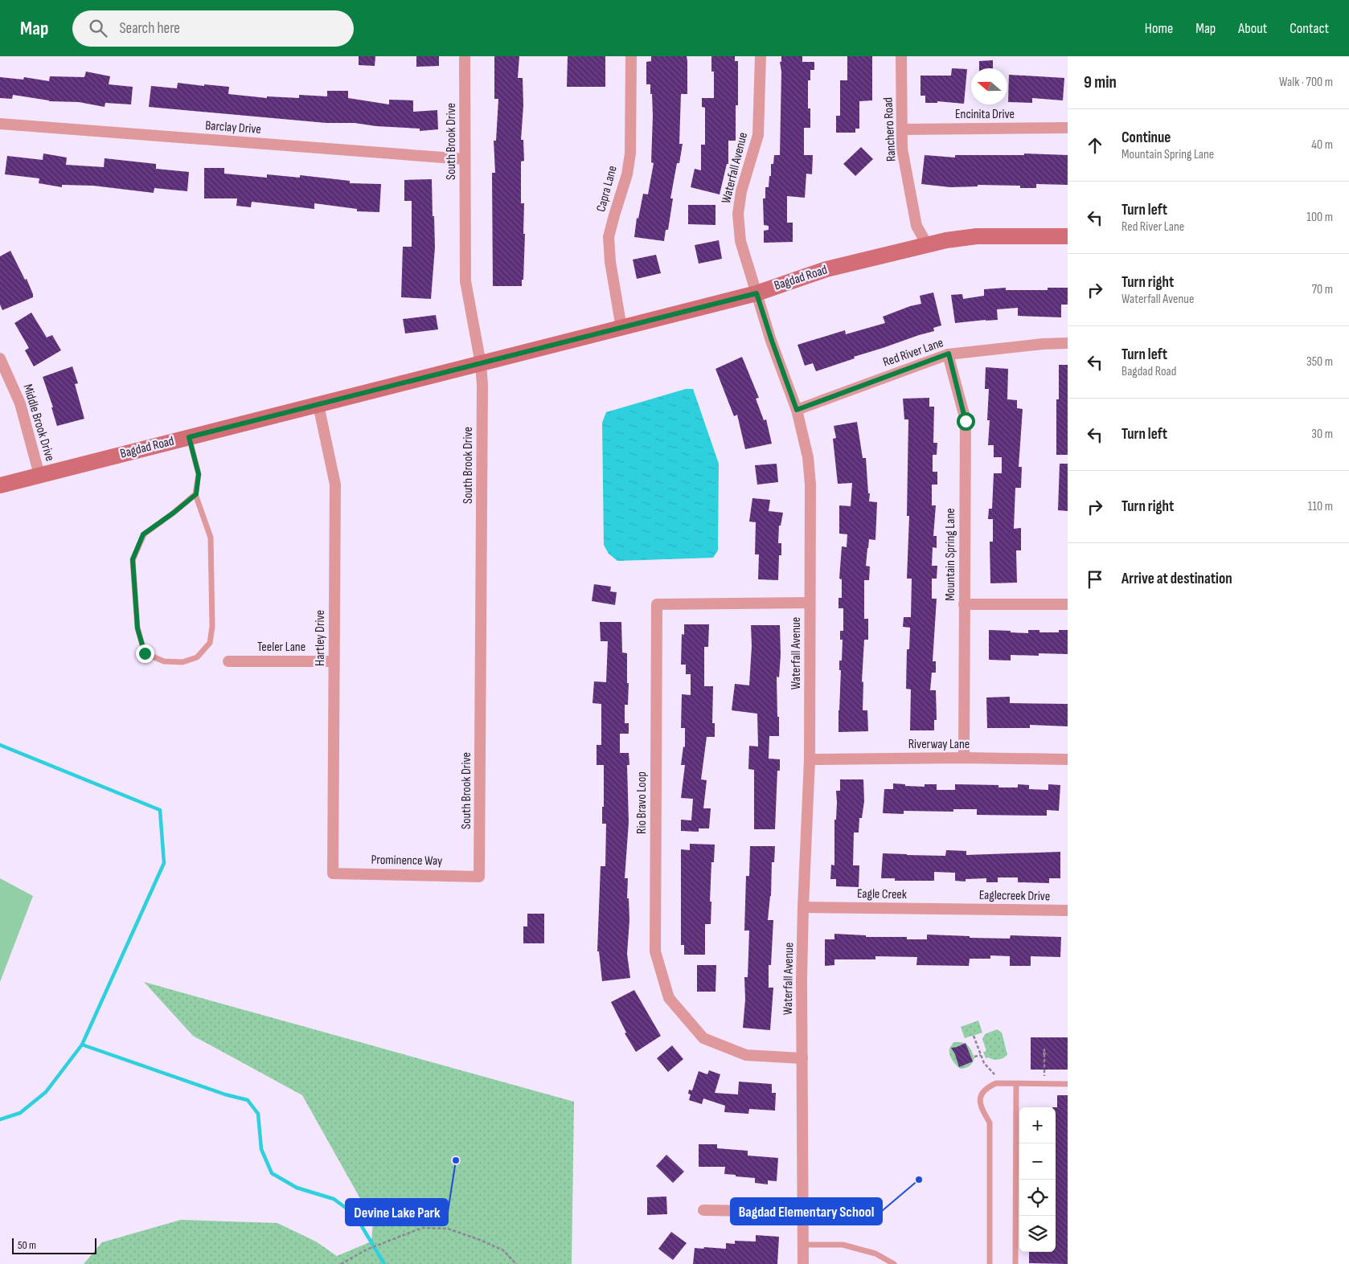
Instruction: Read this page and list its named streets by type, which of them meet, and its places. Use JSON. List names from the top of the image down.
{
  "streets": {
    "street": [
      "Encinita Drive",
      "Barclay Drive",
      "Ranchero Road",
      "South Brook Drive",
      "Waterfall Avenue",
      "Capra Lane",
      "Bagdad Road",
      "Red River Lane",
      "Middle Brook Drive",
      "Mountain Spring Lane",
      "Hartley Drive",
      "Teeler Lane",
      "Riverway Lane",
      "Rio Bravo Loop",
      "Prominence Way",
      "Eagle Creek",
      "Eaglecreek Drive"
    ]
  },
  "crossings": [
    ["Encinita Drive", "Ranchero Road"],
    ["Barclay Drive", "South Brook Drive"],
    ["Ranchero Road", "Bagdad Road"],
    ["South Brook Drive", "Bagdad Road"],
    ["South Brook Drive", "Prominence Way"],
    ["Waterfall Avenue", "Bagdad Road"],
    ["Waterfall Avenue", "Red River Lane"],
    ["Waterfall Avenue", "Riverway Lane"],
    ["Waterfall Avenue", "Rio Bravo Loop"],
    ["Waterfall Avenue", "Eagle Creek"],
    ["Capra Lane", "Bagdad Road"],
    ["Bagdad Road", "Middle Brook Drive"],
    ["Bagdad Road", "Hartley Drive"],
    ["Red River Lane", "Mountain Spring Lane"],
    ["Mountain Spring Lane", "Riverway Lane"],
    ["Hartley Drive", "Teeler Lane"],
    ["Hartley Drive", "Prominence Way"],
    ["Eagle Creek", "Eaglecreek Drive"]
  ],
  "places": ["Devine Lake Park", "Bagdad Elementary School"],
  "scale_bar": "50 m",
  "north": "left",
  "page": {
    "header": "Map",
    "search": "Search here",
    "nav": [
      "Home",
      "Map",
      "About",
      "Contact"
    ],
    "heading": ["9 min", "Walk · 700 m"],
    "list": [
      ["Continue", "Mountain Spring Lane", "40 m"],
      ["Turn left", "Red River Lane", "100 m"],
      ["Turn right", "Waterfall Avenue", "70 m"],
      ["Turn left", "Bagdad Road", "350 m"],
      ["Turn left", "30 m"],
      ["Turn right", "110 m"],
      "Arrive at destination"
    ],
    "map_buttons": ["+", "−"],
    "scale": "50 m"
  }
}
